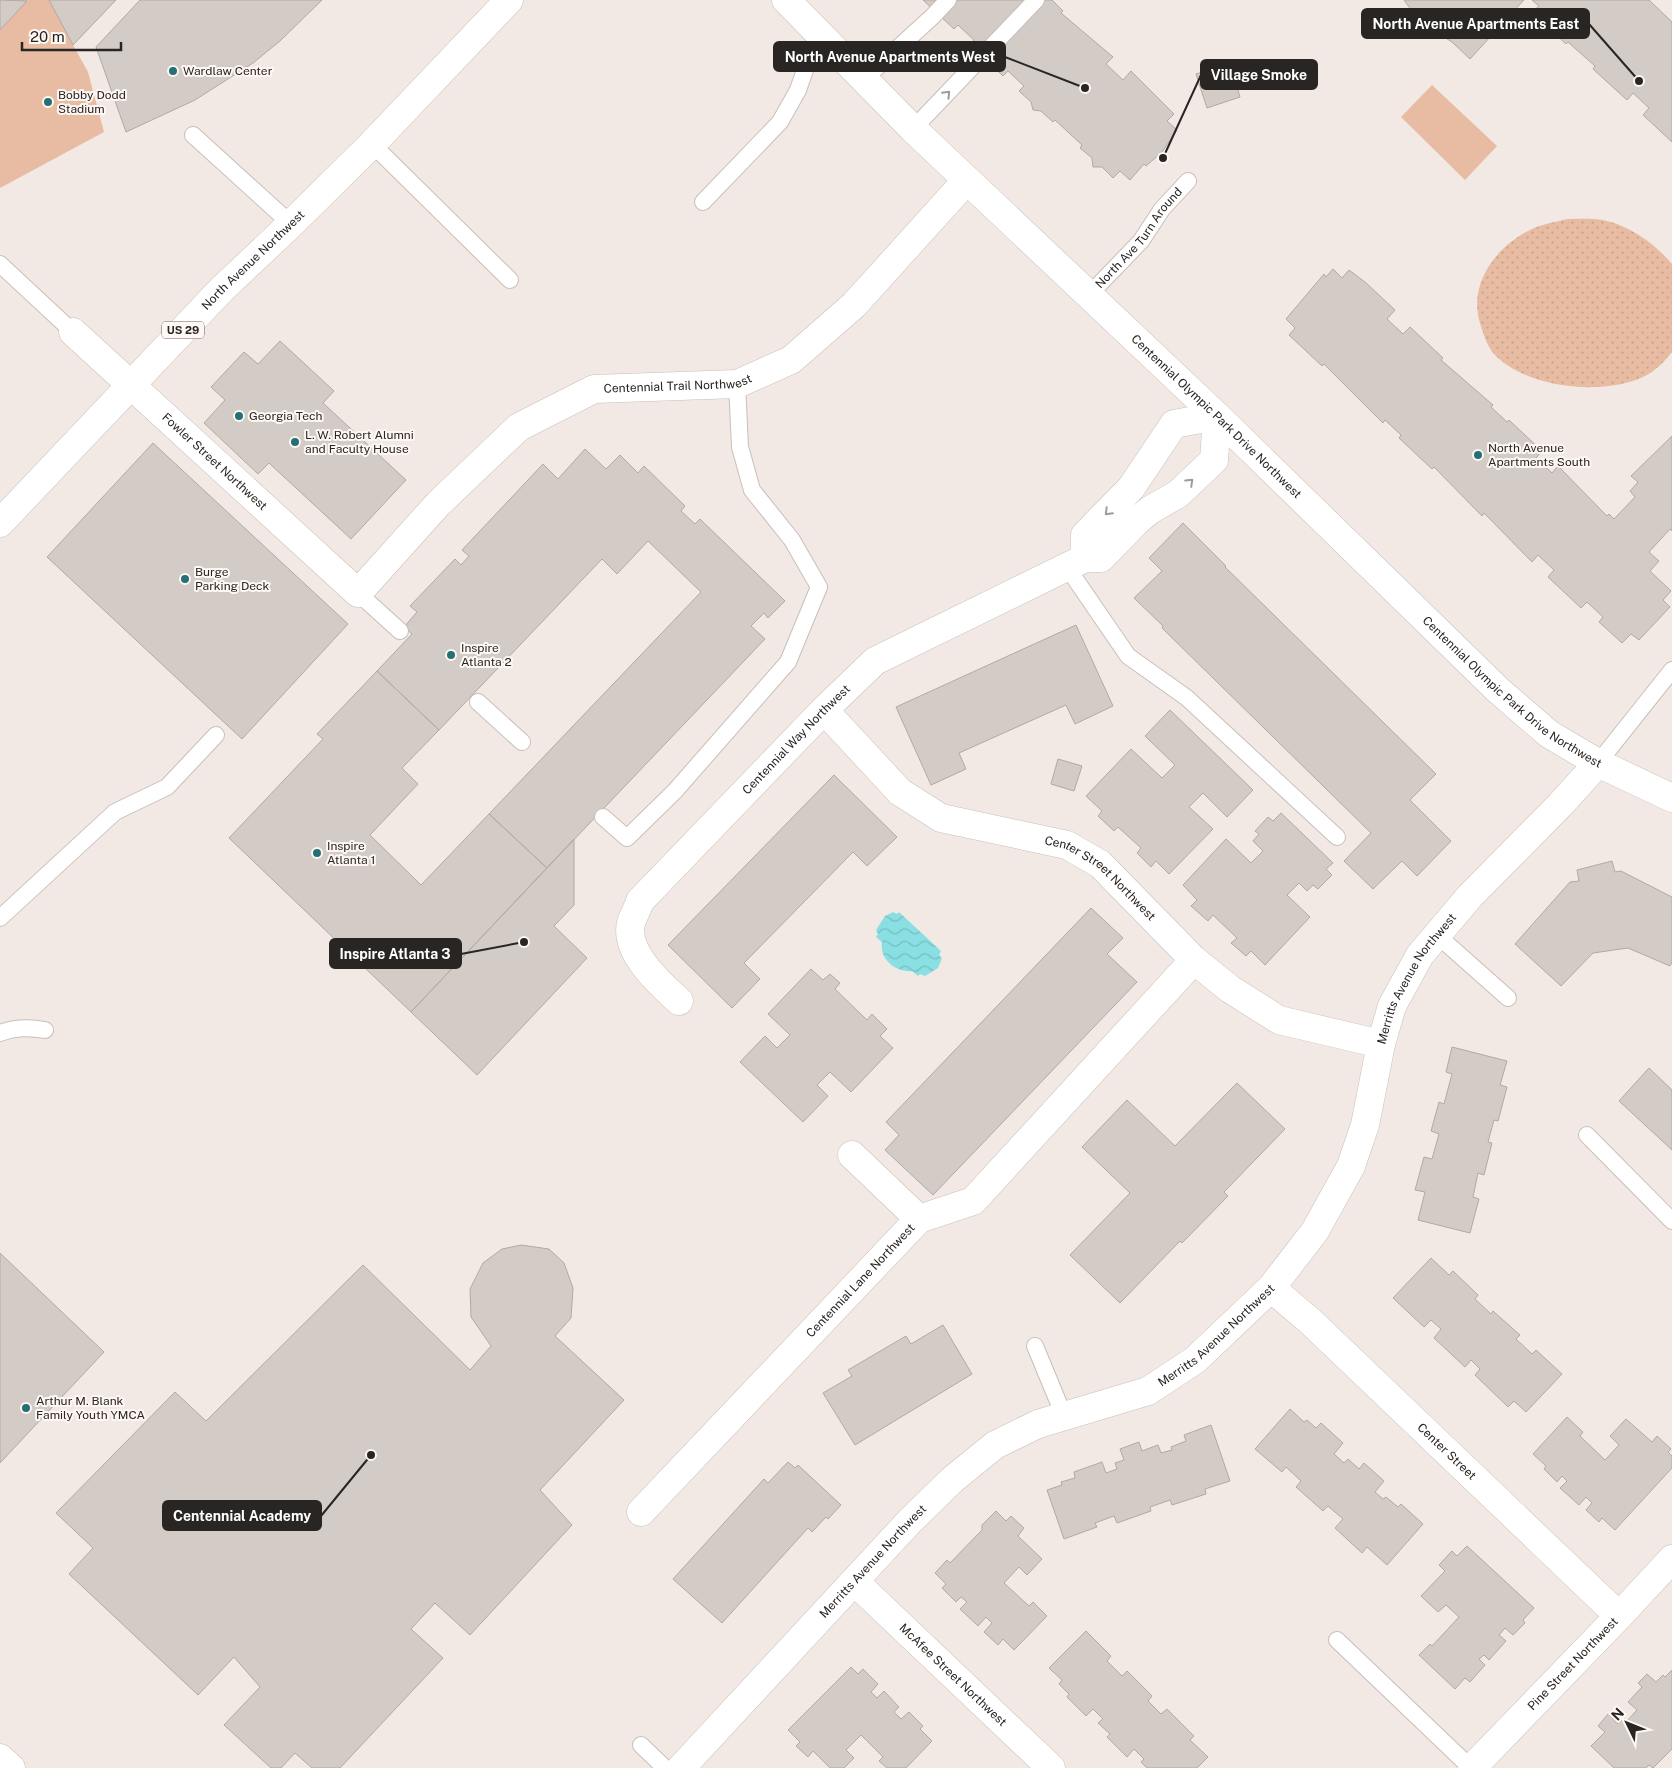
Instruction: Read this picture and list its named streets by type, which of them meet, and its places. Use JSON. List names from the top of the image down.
{
  "streets": {
    "main road": [
      "North Avenue Northwest",
      "US 29",
      "Centennial Trail Northwest",
      "Centennial Olympic Park Drive Northwest",
      "Fowler Street Northwest",
      "Centennial Way Northwest",
      "Center Street Northwest",
      "Merritts Avenue Northwest",
      "Centennial Lane Northwest",
      "Center Street",
      "Pine Street Northwest",
      "McAfee Street Northwest"
    ],
    "lane": ["North Ave Turn Around"]
  },
  "crossings": [
    ["North Ave Turn Around", "Centennial Olympic Park Drive Northwest"],
    ["North Avenue Northwest", "Fowler Street Northwest"],
    ["Centennial Trail Northwest", "Centennial Olympic Park Drive Northwest"],
    ["Centennial Trail Northwest", "Fowler Street Northwest"],
    ["Centennial Olympic Park Drive Northwest", "Centennial Way Northwest"],
    ["Centennial Olympic Park Drive Northwest", "Merritts Avenue Northwest"],
    ["Centennial Way Northwest", "Center Street Northwest"],
    ["Center Street Northwest", "Merritts Avenue Northwest"],
    ["Center Street Northwest", "Centennial Lane Northwest"],
    ["Merritts Avenue Northwest", "Center Street"],
    ["Merritts Avenue Northwest", "McAfee Street Northwest"],
    ["Center Street", "Pine Street Northwest"]
  ],
  "places": [
    "Wardlaw Center",
    "North Avenue Apartments East",
    "North Avenue Apartments West",
    "Bobby Dodd Stadium",
    "Village Smoke",
    "Georgia Tech",
    "L. W. Robert Alumni and Faculty House",
    "North Avenue Apartments South",
    "Burge Parking Deck",
    "Inspire Atlanta 2",
    "Inspire Atlanta 1",
    "Inspire Atlanta 3",
    "Arthur M. Blank Family Youth YMCA",
    "Centennial Academy"
  ],
  "scale_bar": "20 m",
  "north": "top left"
}
